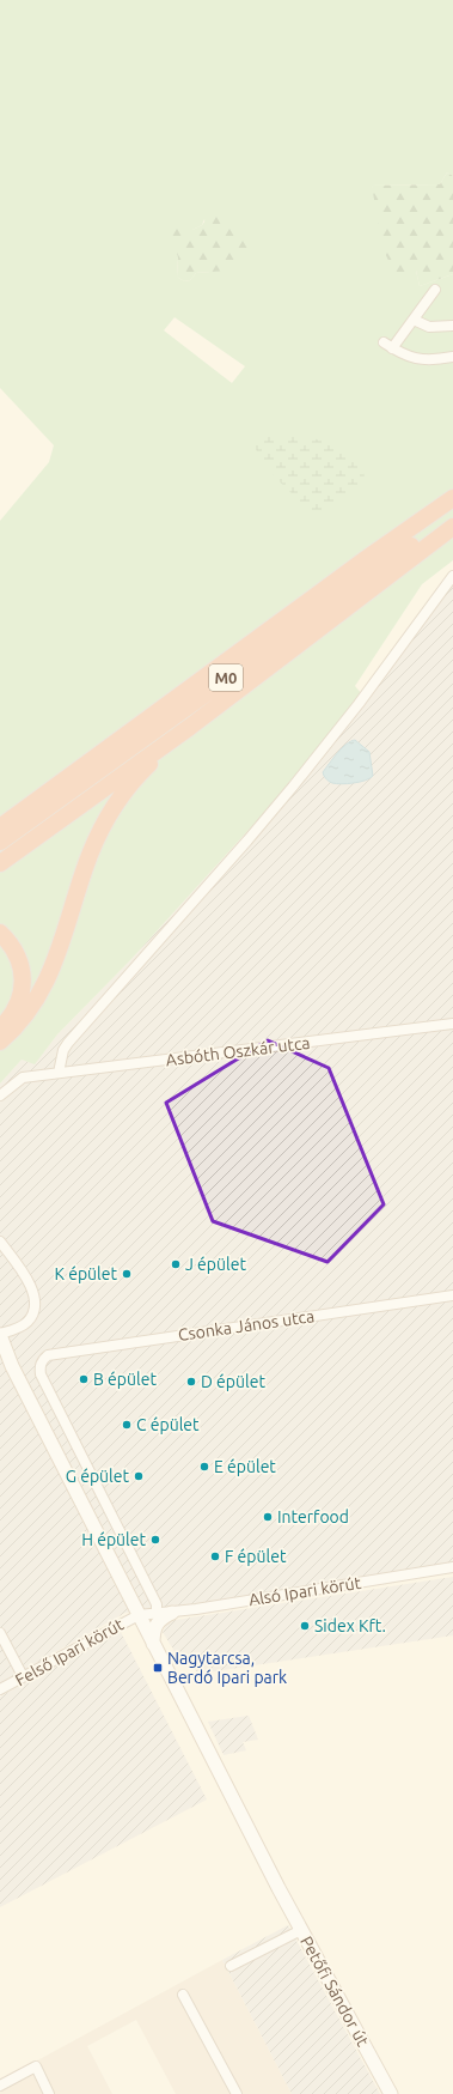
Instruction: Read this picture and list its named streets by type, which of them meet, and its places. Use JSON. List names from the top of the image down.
{
  "streets": {
    "highway": ["M0"],
    "main road": ["Petőfi Sándor út"],
    "street": [
      "Asbóth Oszkár utca",
      "Csonka János utca",
      "Alsó Ipari körút",
      "Felső Ipari körút"
    ]
  },
  "crossings": [
    ["Csonka János utca", "Alsó Ipari körút"],
    ["Alsó Ipari körút", "Felső Ipari körút"],
    ["Alsó Ipari körút", "Petőfi Sándor út"],
    ["Felső Ipari körút", "Petőfi Sándor út"]
  ],
  "places": {
    "other": [
      "J épület",
      "K épület",
      "B épület",
      "D épület",
      "C épület",
      "E épület",
      "G épület",
      "Interfood",
      "H épület",
      "F épület",
      "Sidex Kft."
    ],
    "transit": ["Nagytarcsa, Berdó Ipari park"]
  }
}
